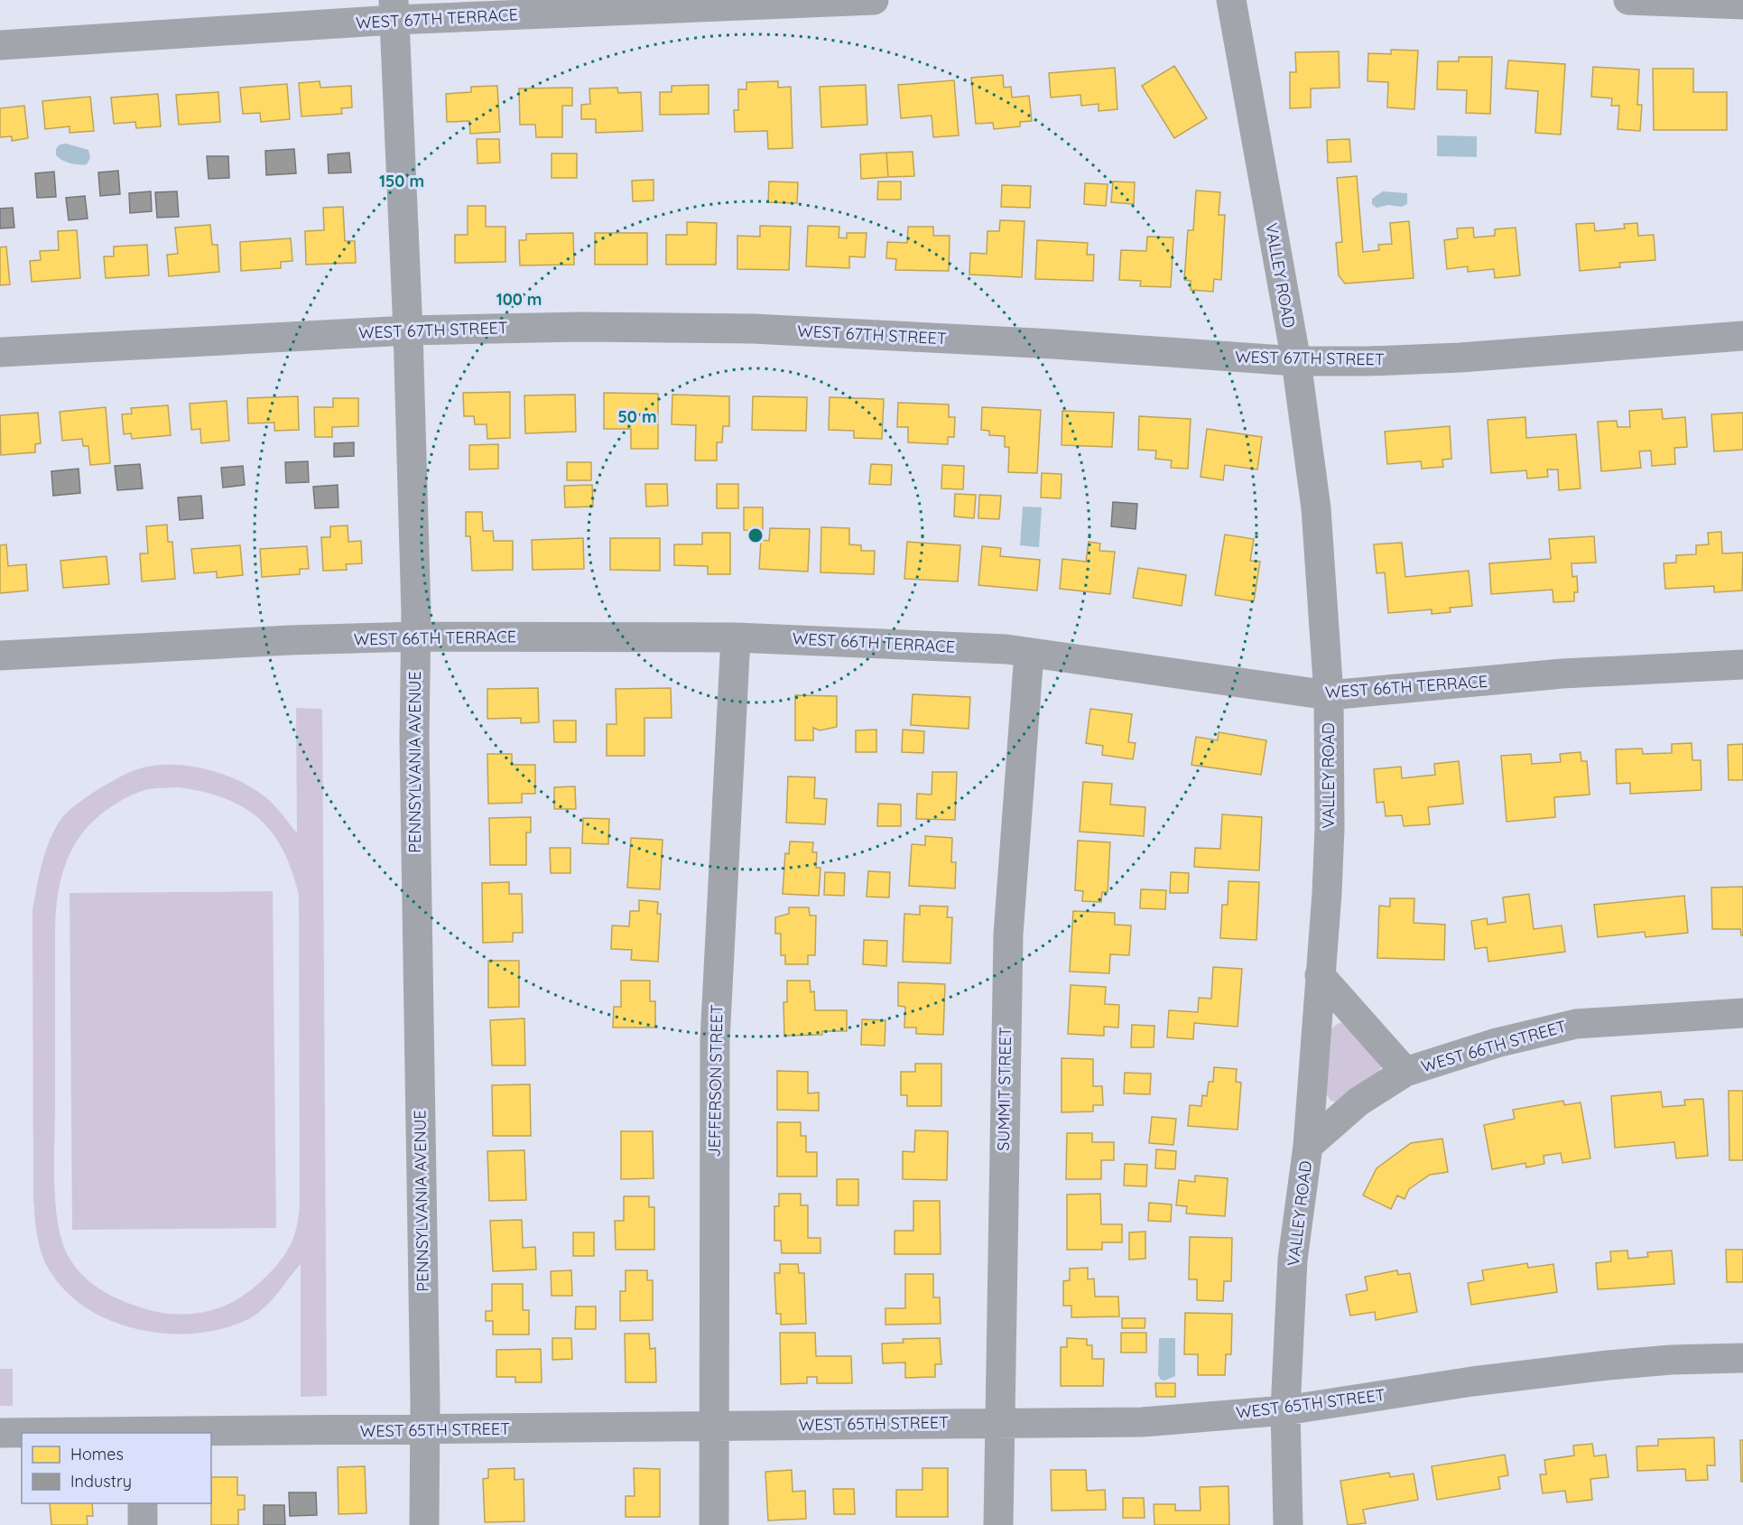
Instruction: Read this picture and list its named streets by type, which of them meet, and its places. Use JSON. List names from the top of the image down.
{
  "streets": {
    "street": [
      "WEST 67TH TERRACE",
      "VALLEY ROAD",
      "WEST 67TH STREET",
      "WEST 66TH TERRACE",
      "PENNSYLVANIA AVENUE",
      "WEST 66TH STREET",
      "JEFFERSON STREET",
      "SUMMIT STREET",
      "WEST 65TH STREET"
    ]
  },
  "crossings": [
    ["WEST 67TH TERRACE", "PENNSYLVANIA AVENUE"],
    ["VALLEY ROAD", "WEST 67TH STREET"],
    ["VALLEY ROAD", "WEST 66TH TERRACE"],
    ["VALLEY ROAD", "WEST 66TH STREET"],
    ["VALLEY ROAD", "WEST 65TH STREET"],
    ["WEST 67TH STREET", "PENNSYLVANIA AVENUE"],
    ["WEST 66TH TERRACE", "PENNSYLVANIA AVENUE"],
    ["WEST 66TH TERRACE", "JEFFERSON STREET"],
    ["WEST 66TH TERRACE", "SUMMIT STREET"],
    ["PENNSYLVANIA AVENUE", "WEST 65TH STREET"],
    ["JEFFERSON STREET", "WEST 65TH STREET"],
    ["SUMMIT STREET", "WEST 65TH STREET"]
  ],
  "legend": ["Homes", "Industry"],
  "rings": ["150 m", "100 m", "50 m"]
}
